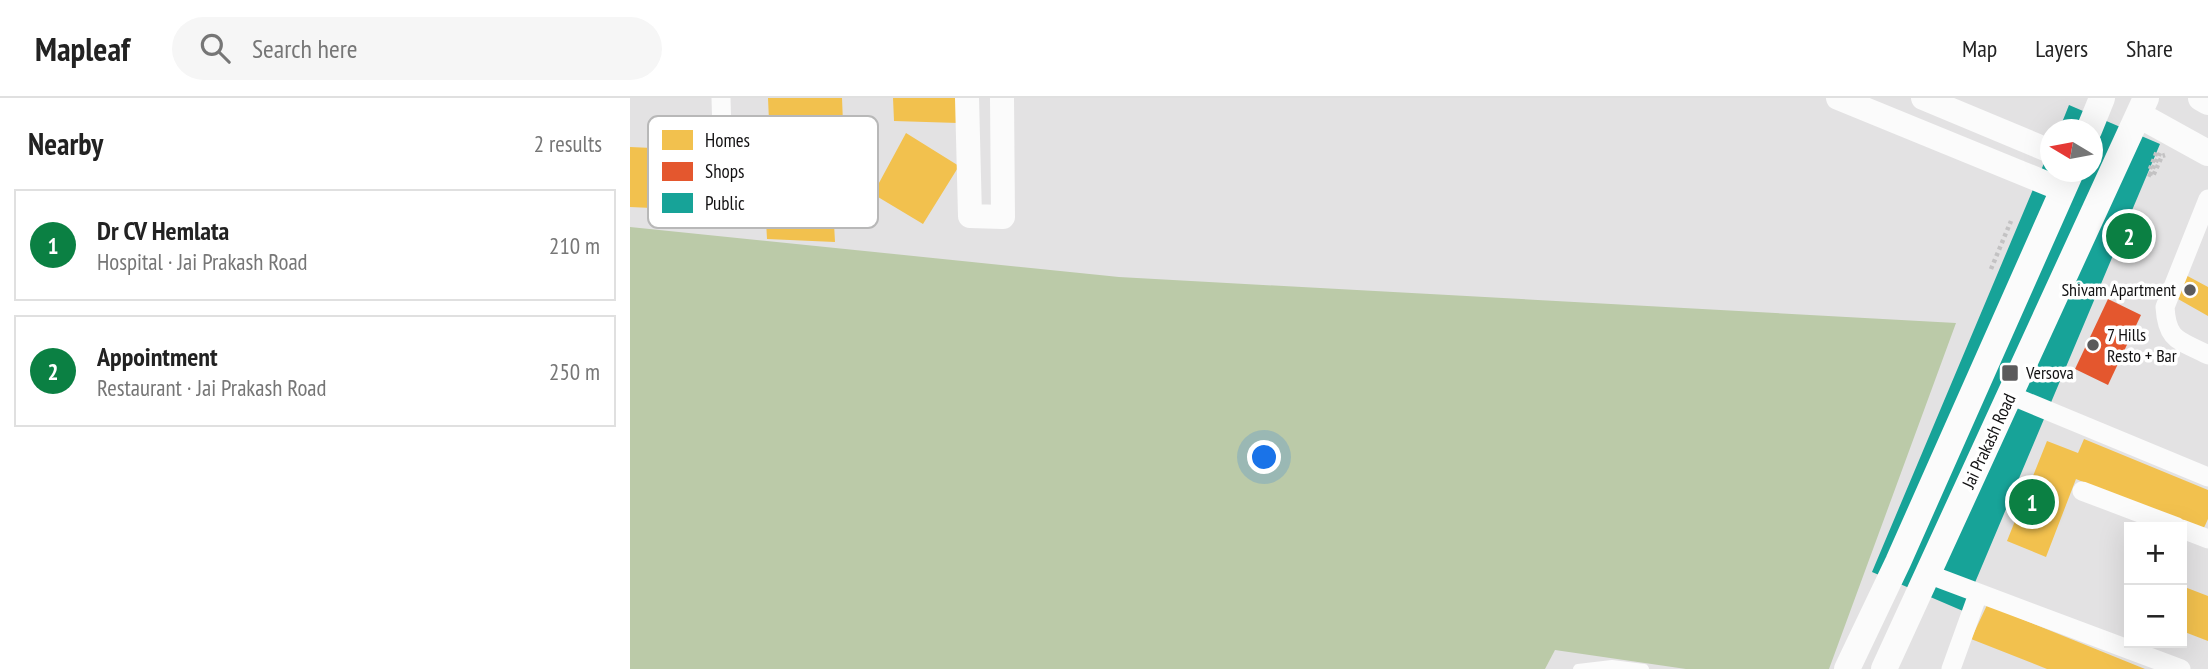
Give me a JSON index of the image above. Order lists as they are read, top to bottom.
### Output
{
  "streets": {
    "main road": ["Jai Prakash Road"]
  },
  "places": {
    "other": ["Shivam Apartment", "7 Hills Resto + Bar"],
    "transit": ["Versova"]
  },
  "legend": ["Homes", "Shops", "Public"],
  "north": "left",
  "page": {
    "header": "Mapleaf",
    "search": "Search here",
    "nav": ["Map", "Layers", "Share"],
    "heading": ["Nearby", "2 results"],
    "list": [
      {
        "mark": "1",
        "name": "Dr CV Hemlata",
        "note": "Hospital · Jai Prakash Road",
        "value": "210 m"
      },
      {
        "mark": "2",
        "name": "Appointment",
        "note": "Restaurant · Jai Prakash Road",
        "value": "250 m"
      }
    ],
    "pins": ["2", "1"],
    "map_buttons": ["+", "−"]
  }
}
